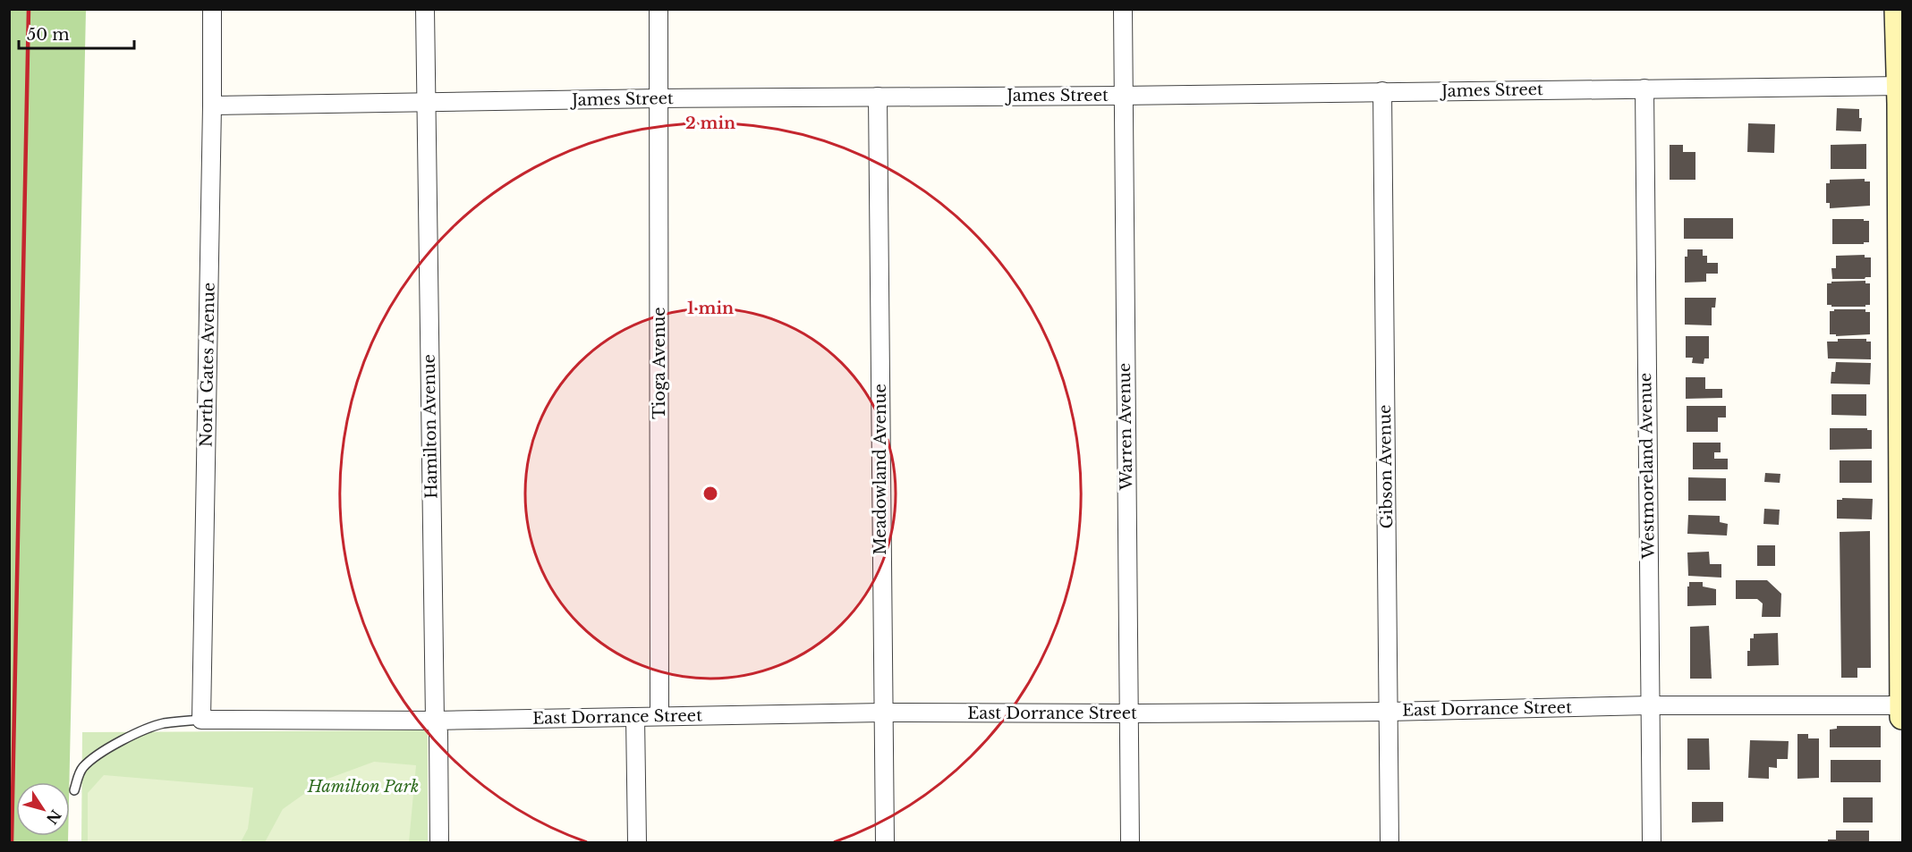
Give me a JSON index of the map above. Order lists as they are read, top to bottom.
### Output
{
  "streets": {
    "street": [
      "James Street",
      "Tioga Avenue",
      "North Gates Avenue",
      "Hamilton Avenue",
      "Warren Avenue",
      "Westmoreland Avenue",
      "Gibson Avenue",
      "Meadowland Avenue",
      "East Dorrance Street"
    ]
  },
  "crossings": [
    ["James Street", "Tioga Avenue"],
    ["James Street", "North Gates Avenue"],
    ["James Street", "Hamilton Avenue"],
    ["James Street", "Warren Avenue"],
    ["James Street", "Westmoreland Avenue"],
    ["James Street", "Gibson Avenue"],
    ["James Street", "Meadowland Avenue"],
    ["Tioga Avenue", "East Dorrance Street"],
    ["North Gates Avenue", "East Dorrance Street"],
    ["Hamilton Avenue", "East Dorrance Street"],
    ["Warren Avenue", "East Dorrance Street"],
    ["Westmoreland Avenue", "East Dorrance Street"],
    ["Gibson Avenue", "East Dorrance Street"],
    ["Meadowland Avenue", "East Dorrance Street"]
  ],
  "parks": ["Hamilton Park"],
  "scale_bar": "50 m",
  "north": "bottom right",
  "rings": ["2 min", "1 min"]
}
